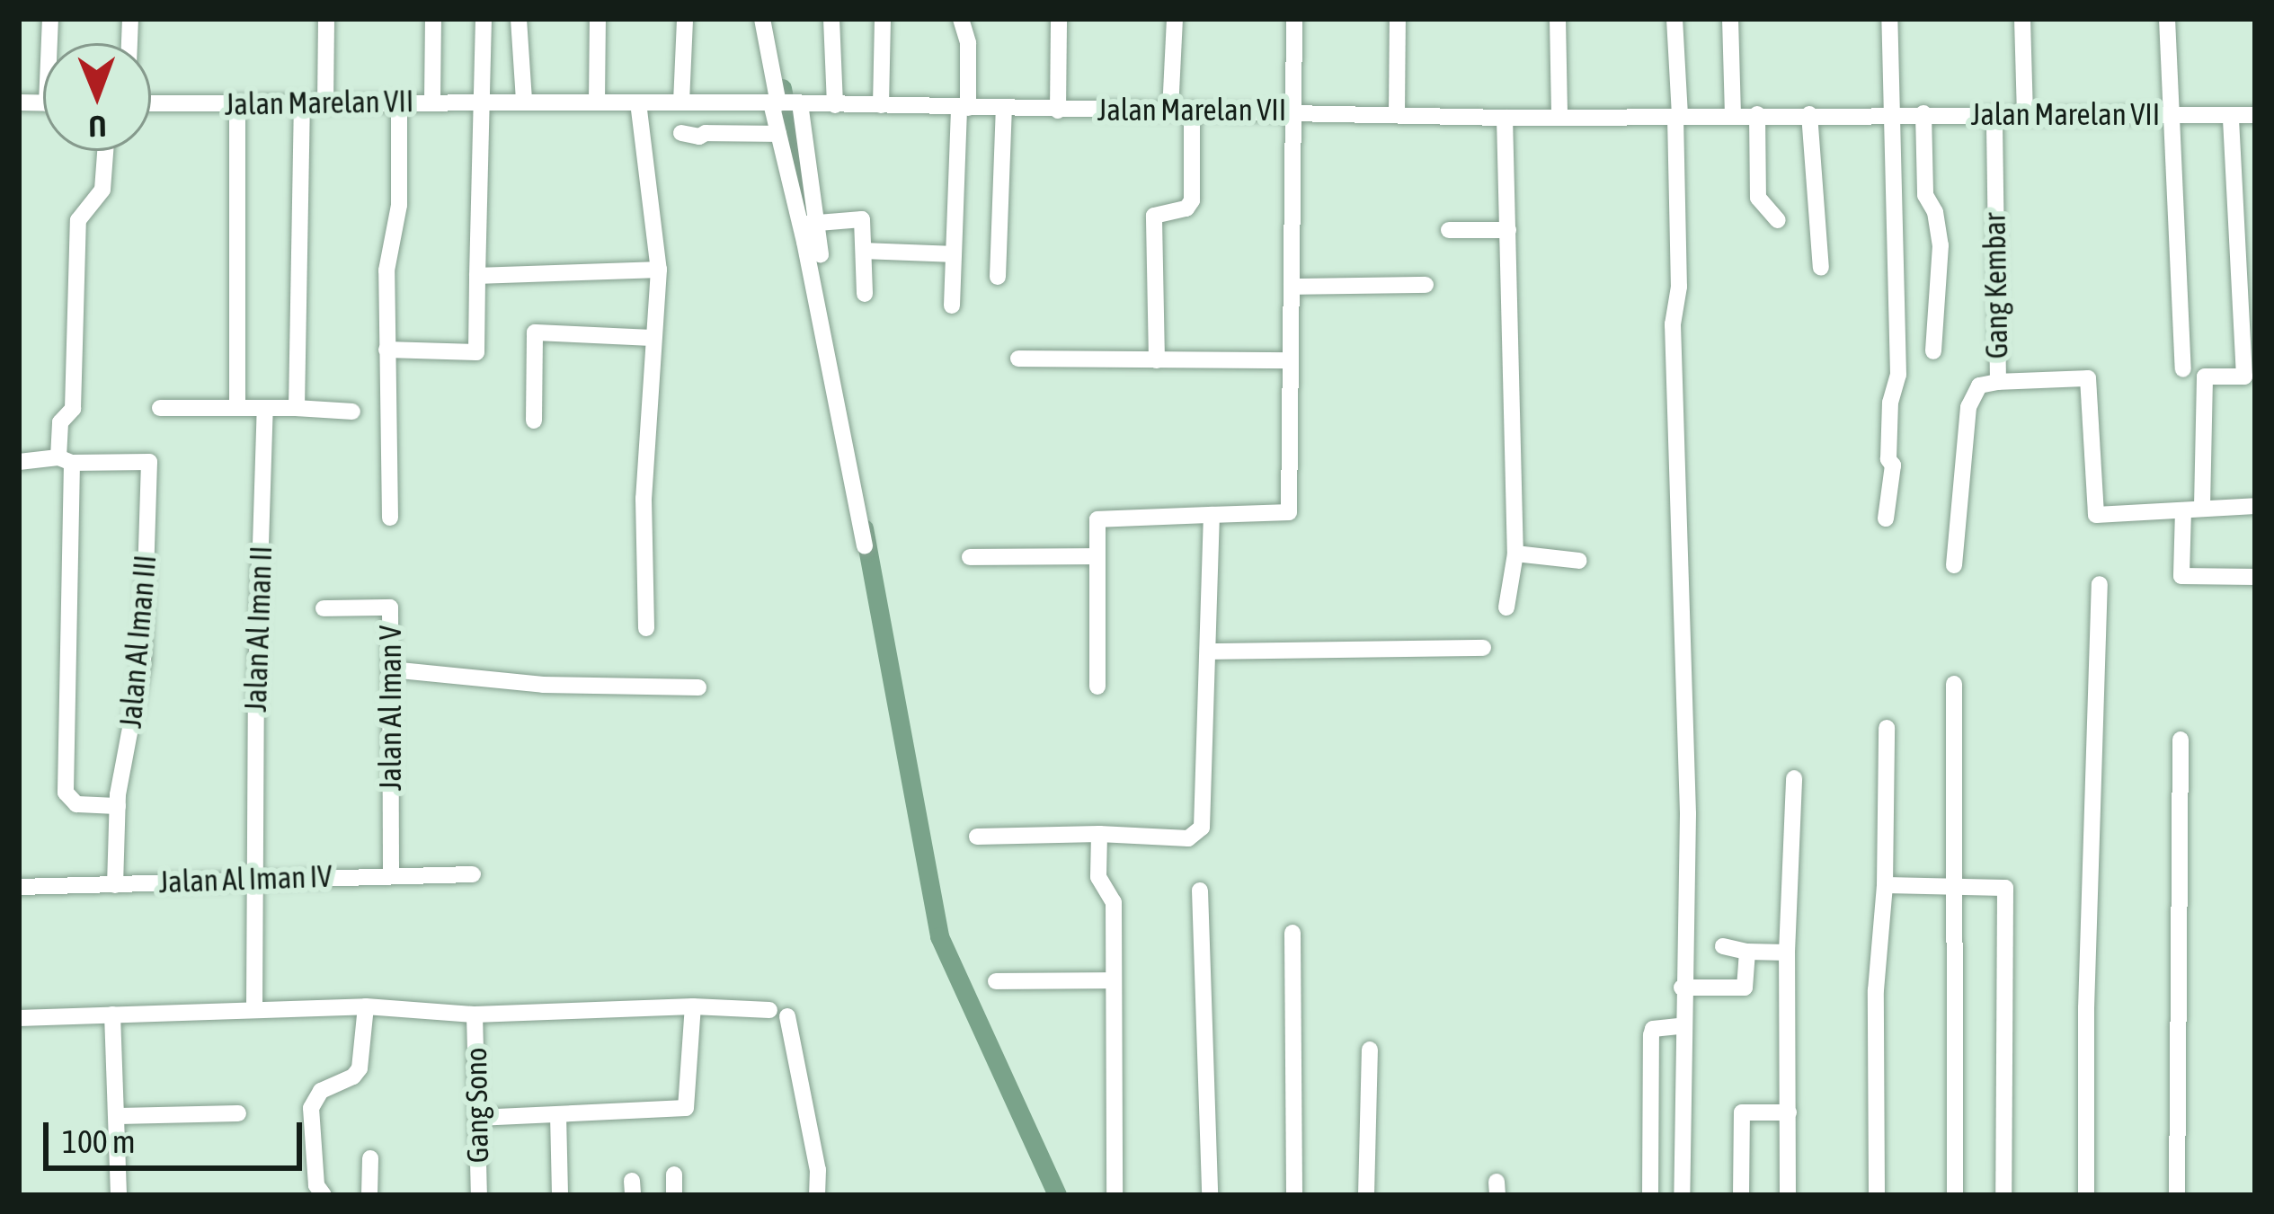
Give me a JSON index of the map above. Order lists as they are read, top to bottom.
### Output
{
  "streets": {
    "street": [
      "Jalan Marelan VII",
      "Gang Kembar",
      "Jalan Al Iman II",
      "Jalan Al Iman III",
      "Jalan Al Iman V",
      "Jalan Al Iman IV",
      "Gang Sono"
    ]
  },
  "crossings": [
    ["Jalan Marelan VII", "Gang Kembar"],
    ["Jalan Al Iman II", "Jalan Al Iman IV"],
    ["Jalan Al Iman III", "Jalan Al Iman IV"],
    ["Jalan Al Iman V", "Jalan Al Iman IV"]
  ],
  "scale_bar": "100 m",
  "north": "bottom"
}
